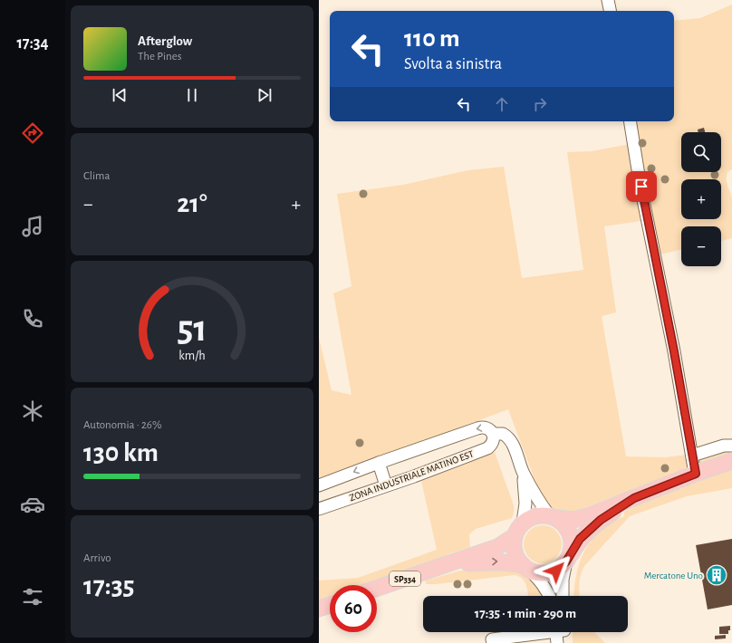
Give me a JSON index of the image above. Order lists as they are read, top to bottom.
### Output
{
  "streets": {
    "main road": ["SP334"],
    "street": ["ZONA INDUSTRIALE MATINO EST"]
  },
  "places": {
    "building": ["Mercatone Uno"]
  },
  "page": {
    "tabs": "17:34",
    "turn": ["110 m", "Svolta a sinistra"],
    "song": ["Afterglow", "The Pines"],
    "map_buttons": ["+", "−"],
    "tile": [
      "Clima",
      ["Autonomia · 26%", "130 km"],
      ["Arrivo", "17:35"]
    ],
    "heat": ["−", "21°", "+"],
    "limit": "60",
    "trip": "17:35 · 1 min · 290 m",
    "gauge": ["51", "km/h"]
  }
}
